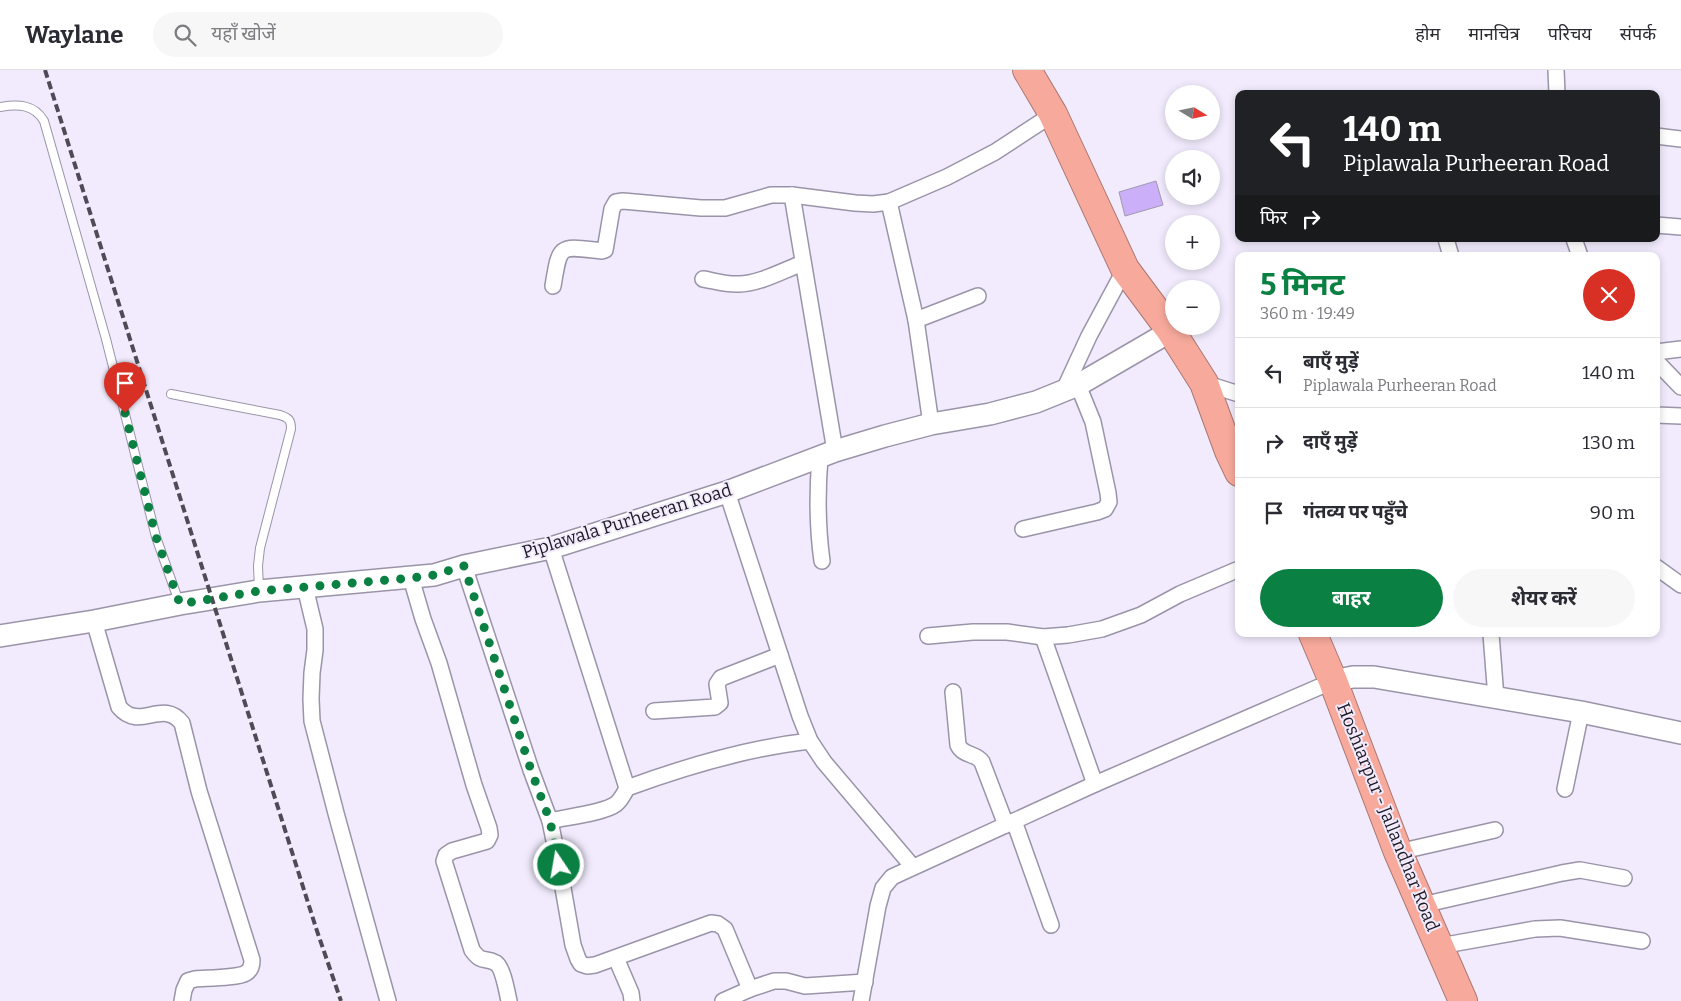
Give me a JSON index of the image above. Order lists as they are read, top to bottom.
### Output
{
  "streets": {
    "highway": ["Hoshiarpur - Jallandhar Road"],
    "street": ["Piplawala Purheeran Road"]
  },
  "north": "right",
  "page": {
    "header": "Waylane",
    "search": "यहाँ खोजें",
    "nav": [
      "होम",
      "मानचित्र",
      "परिचय",
      "संपर्क"
    ],
    "map_buttons": ["+", "−"],
    "turn": ["140 m", "Piplawala Purheeran Road"],
    "then": "फिर",
    "heading": ["5 मिनट", "360 m · 19:49"],
    "list": [
      {
        "name": "बाएँ मुड़ें",
        "note": "Piplawala Purheeran Road",
        "value": "140 m"
      },
      {
        "name": "दाएँ मुड़ें",
        "value": "130 m"
      },
      {
        "name": "गंतव्य पर पहुँचे",
        "value": "90 m"
      }
    ],
    "buttons": ["बाहर", "शेयर करें"]
  }
}
